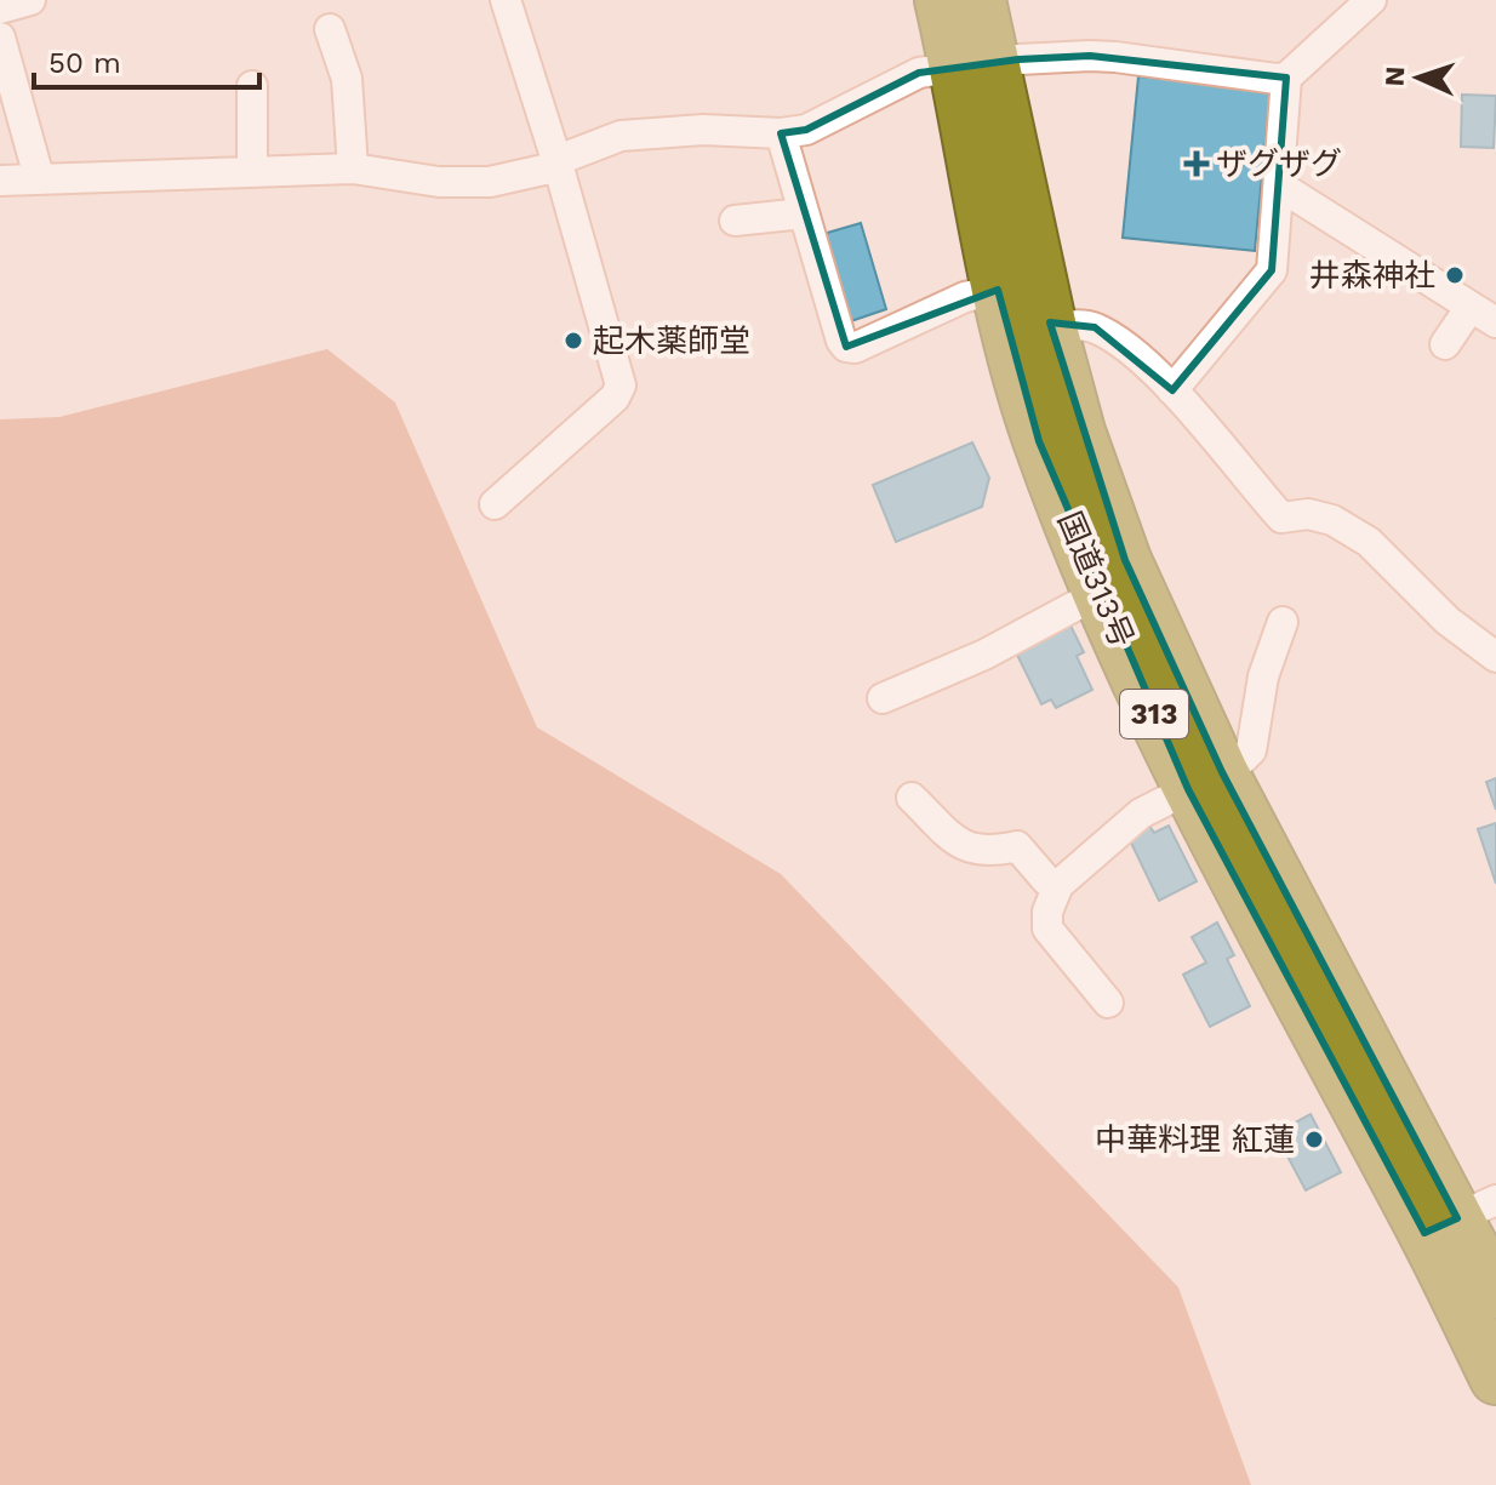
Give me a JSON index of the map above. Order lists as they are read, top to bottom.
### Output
{
  "streets": {
    "highway": ["国道313号", "313"]
  },
  "places": {
    "health": ["ザグザグ"],
    "other": ["井森神社", "起木薬師堂", "中華料理 紅蓮"]
  },
  "scale_bar": "50 m",
  "north": "left"
}
